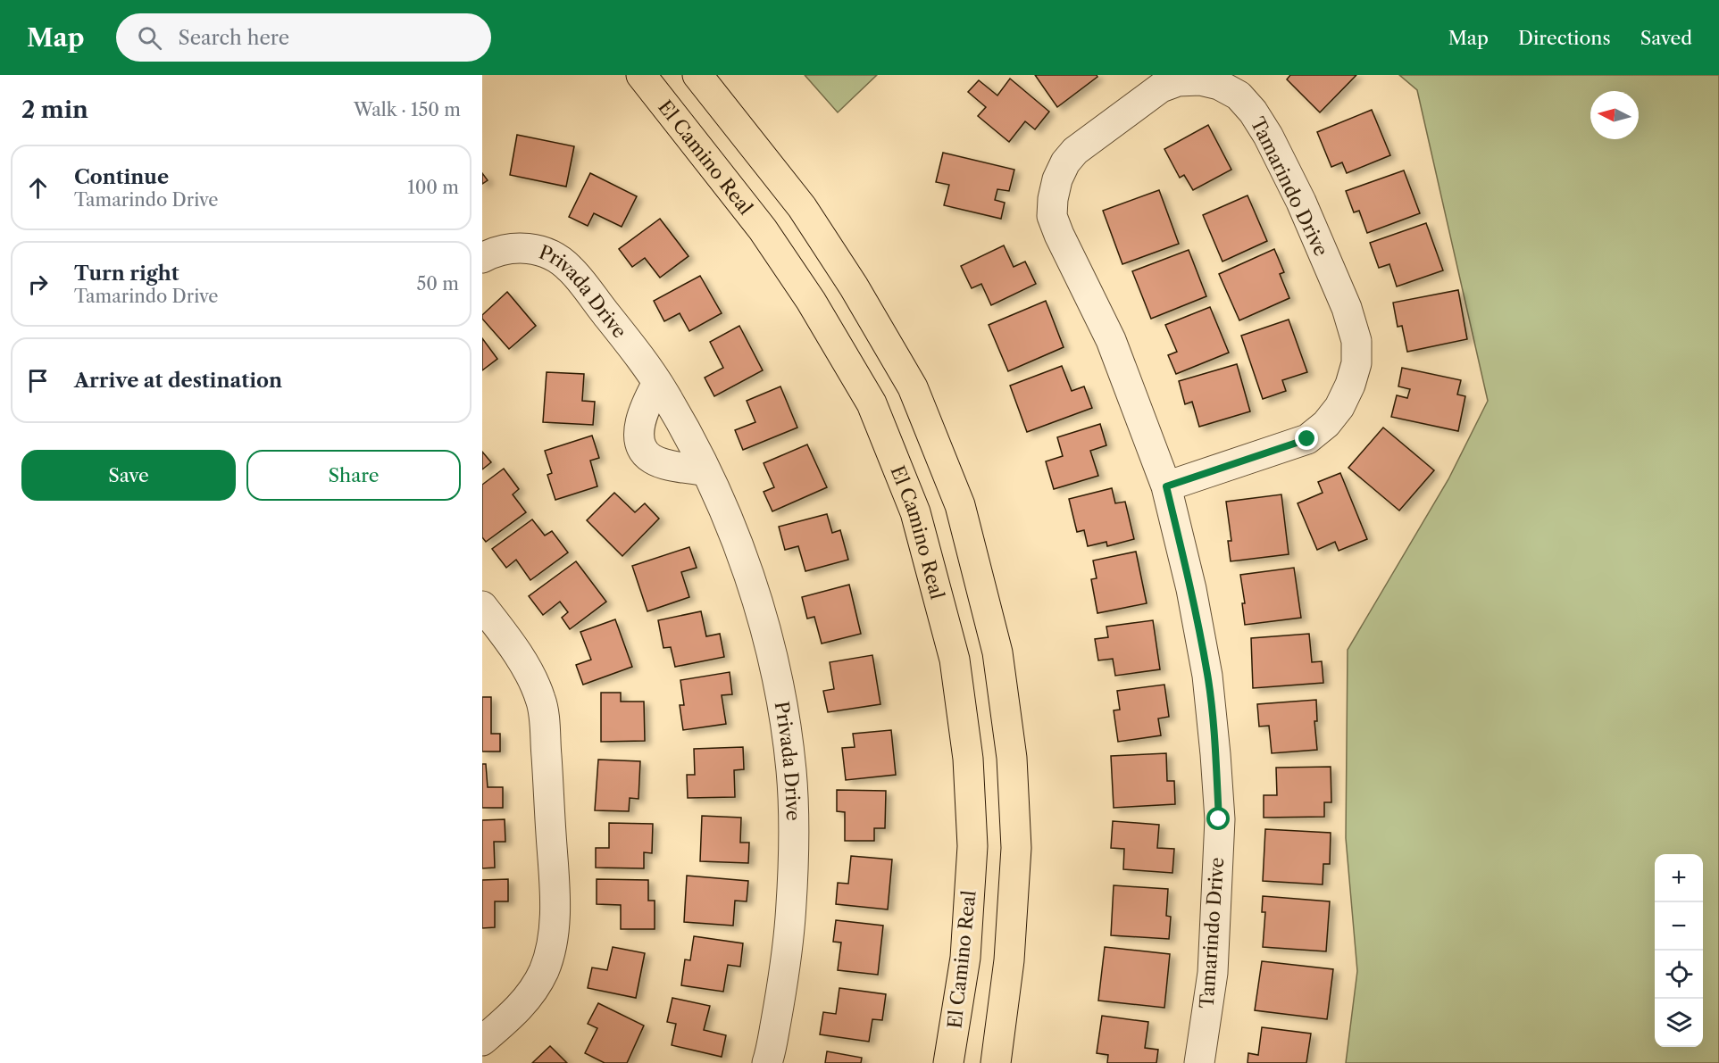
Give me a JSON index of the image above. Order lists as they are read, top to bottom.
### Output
{
  "streets": {
    "main road": ["El Camino Real"],
    "street": ["Tamarindo Drive", "Privada Drive"]
  },
  "north": "left",
  "page": {
    "header": "Map",
    "search": "Search here",
    "nav": ["Map", "Directions", "Saved"],
    "heading": ["2 min", "Walk · 150 m"],
    "list": [
      ["Continue", "Tamarindo Drive", "100 m"],
      ["Turn right", "Tamarindo Drive", "50 m"],
      "Arrive at destination"
    ],
    "buttons": ["Save", "Share"],
    "map_buttons": ["+", "−"]
  }
}
